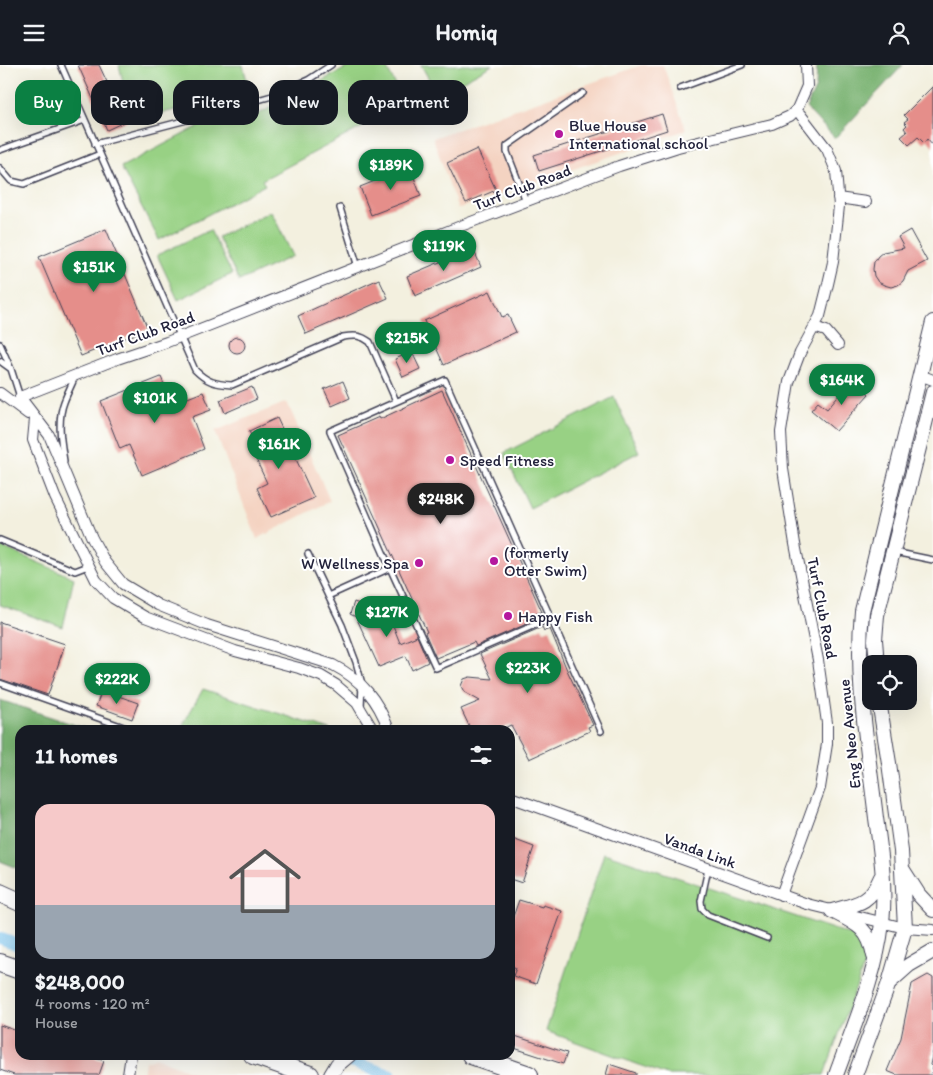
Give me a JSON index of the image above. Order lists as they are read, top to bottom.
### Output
{
  "streets": {
    "main road": ["Eng Neo Avenue"],
    "street": ["Turf Club Road", "Vanda Link"]
  },
  "crossings": [
    ["Turf Club Road", "Vanda Link"],
    ["Eng Neo Avenue", "Vanda Link"]
  ],
  "places": [
    "Blue House International school",
    "Speed Fitness",
    "(formerly Otter Swim)",
    "W Wellness Spa",
    "Happy Fish"
  ],
  "page": {
    "header": "Homiq",
    "chip": [
      "Buy",
      "Rent",
      "Filters",
      "New",
      "Apartment"
    ],
    "price": [
      "$189K",
      "$119K",
      "$151K",
      "$215K",
      "$164K",
      "$101K",
      "$161K",
      "$248K",
      "$127K",
      "$223K",
      "$222K"
    ],
    "heading": "11 homes",
    "list": [
      {
        "name": "$248,000",
        "note": "4 rooms · 120 m² · House"
      }
    ]
  }
}
